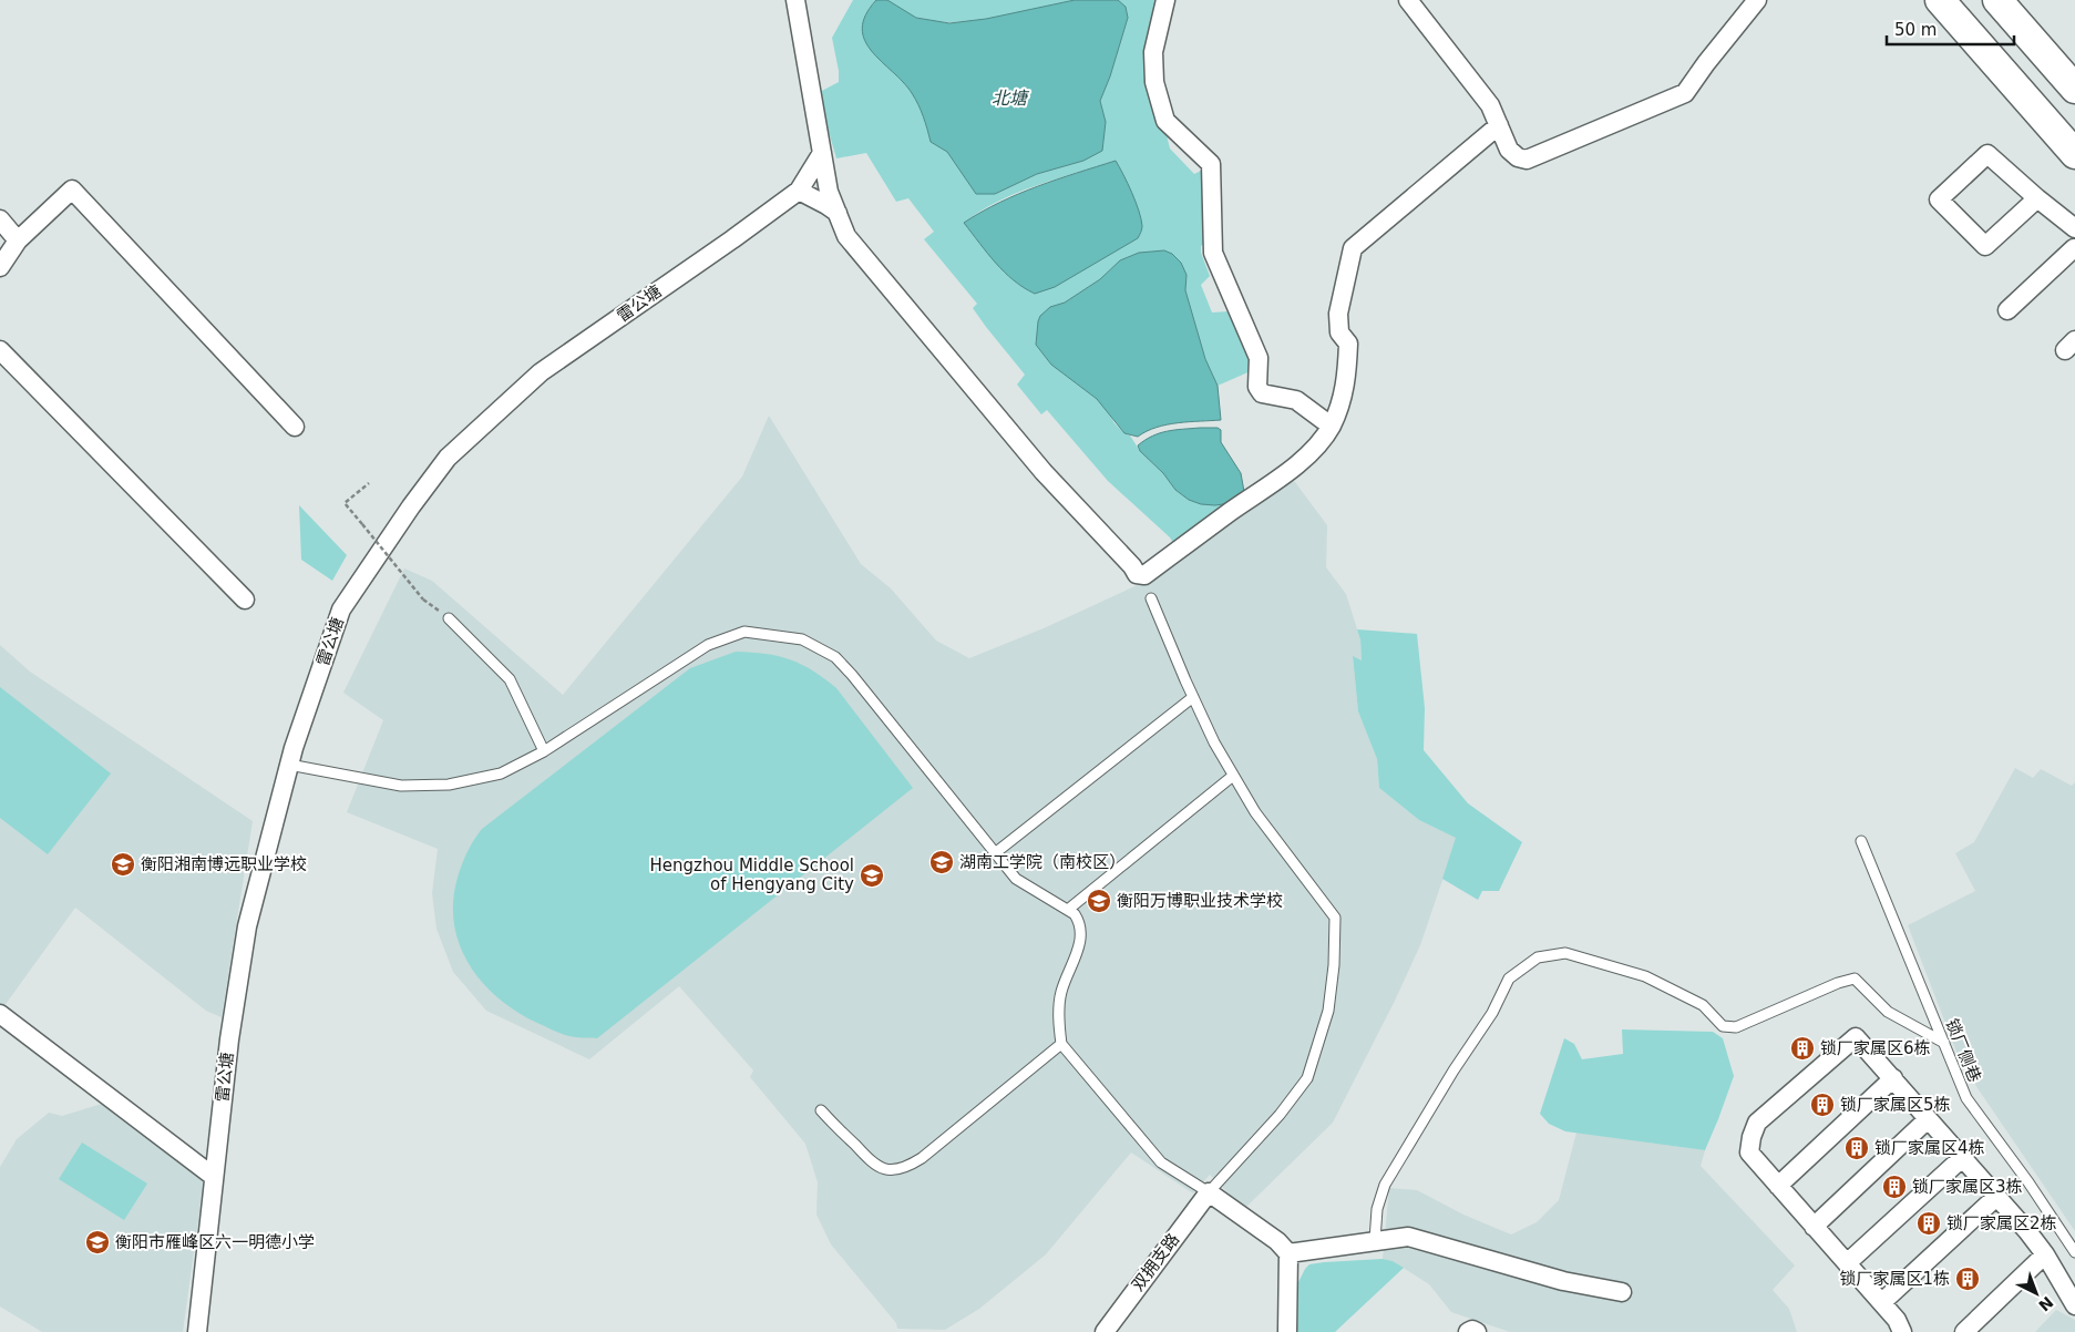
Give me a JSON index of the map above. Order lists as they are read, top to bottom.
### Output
{
  "streets": {
    "street": ["雷公塘", "双拥支路"],
    "lane": ["锁厂侧巷"]
  },
  "water": ["北塘"],
  "places": {
    "school or university": [
      "湖南工学院（南校区）",
      "衡阳湘南博远职业学校",
      "Hengzhou Middle School of Hengyang City",
      "衡阳万博职业技术学校",
      "衡阳市雁峰区六一明德小学"
    ],
    "building": [
      "锁厂家属区6栋",
      "锁厂家属区5栋",
      "锁厂家属区4栋",
      "锁厂家属区3栋",
      "锁厂家属区2栋",
      "锁厂家属区1栋"
    ]
  },
  "scale_bar": "50 m",
  "north": "bottom right"
}
